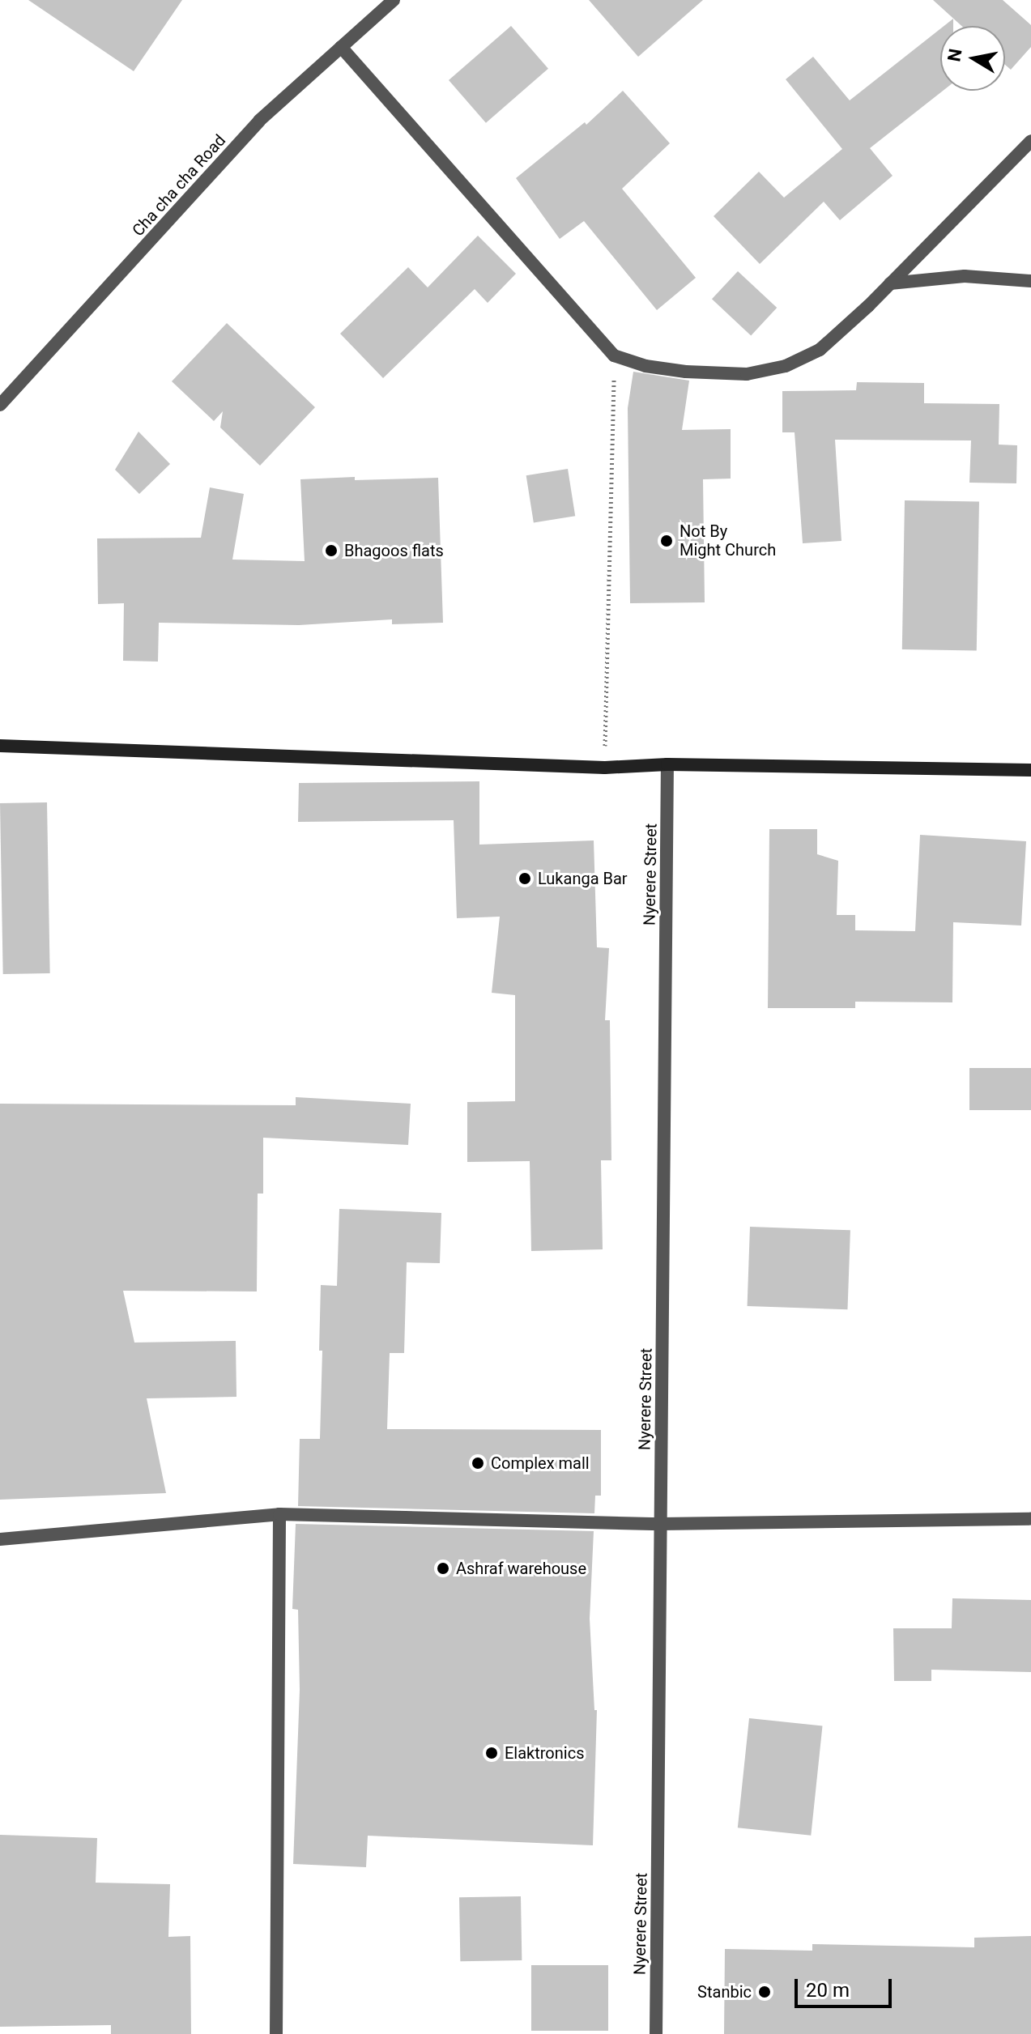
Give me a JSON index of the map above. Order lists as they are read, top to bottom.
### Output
{
  "streets": {
    "street": ["Cha cha cha Road", "Nyerere Street"]
  },
  "places": [
    "Not By Might Church",
    "Bhagoos flats",
    "Lukanga Bar",
    "Complex mall",
    "Ashraf warehouse",
    "Elaktronics",
    "Stanbic"
  ],
  "scale_bar": "20 m",
  "north": "left"
}
